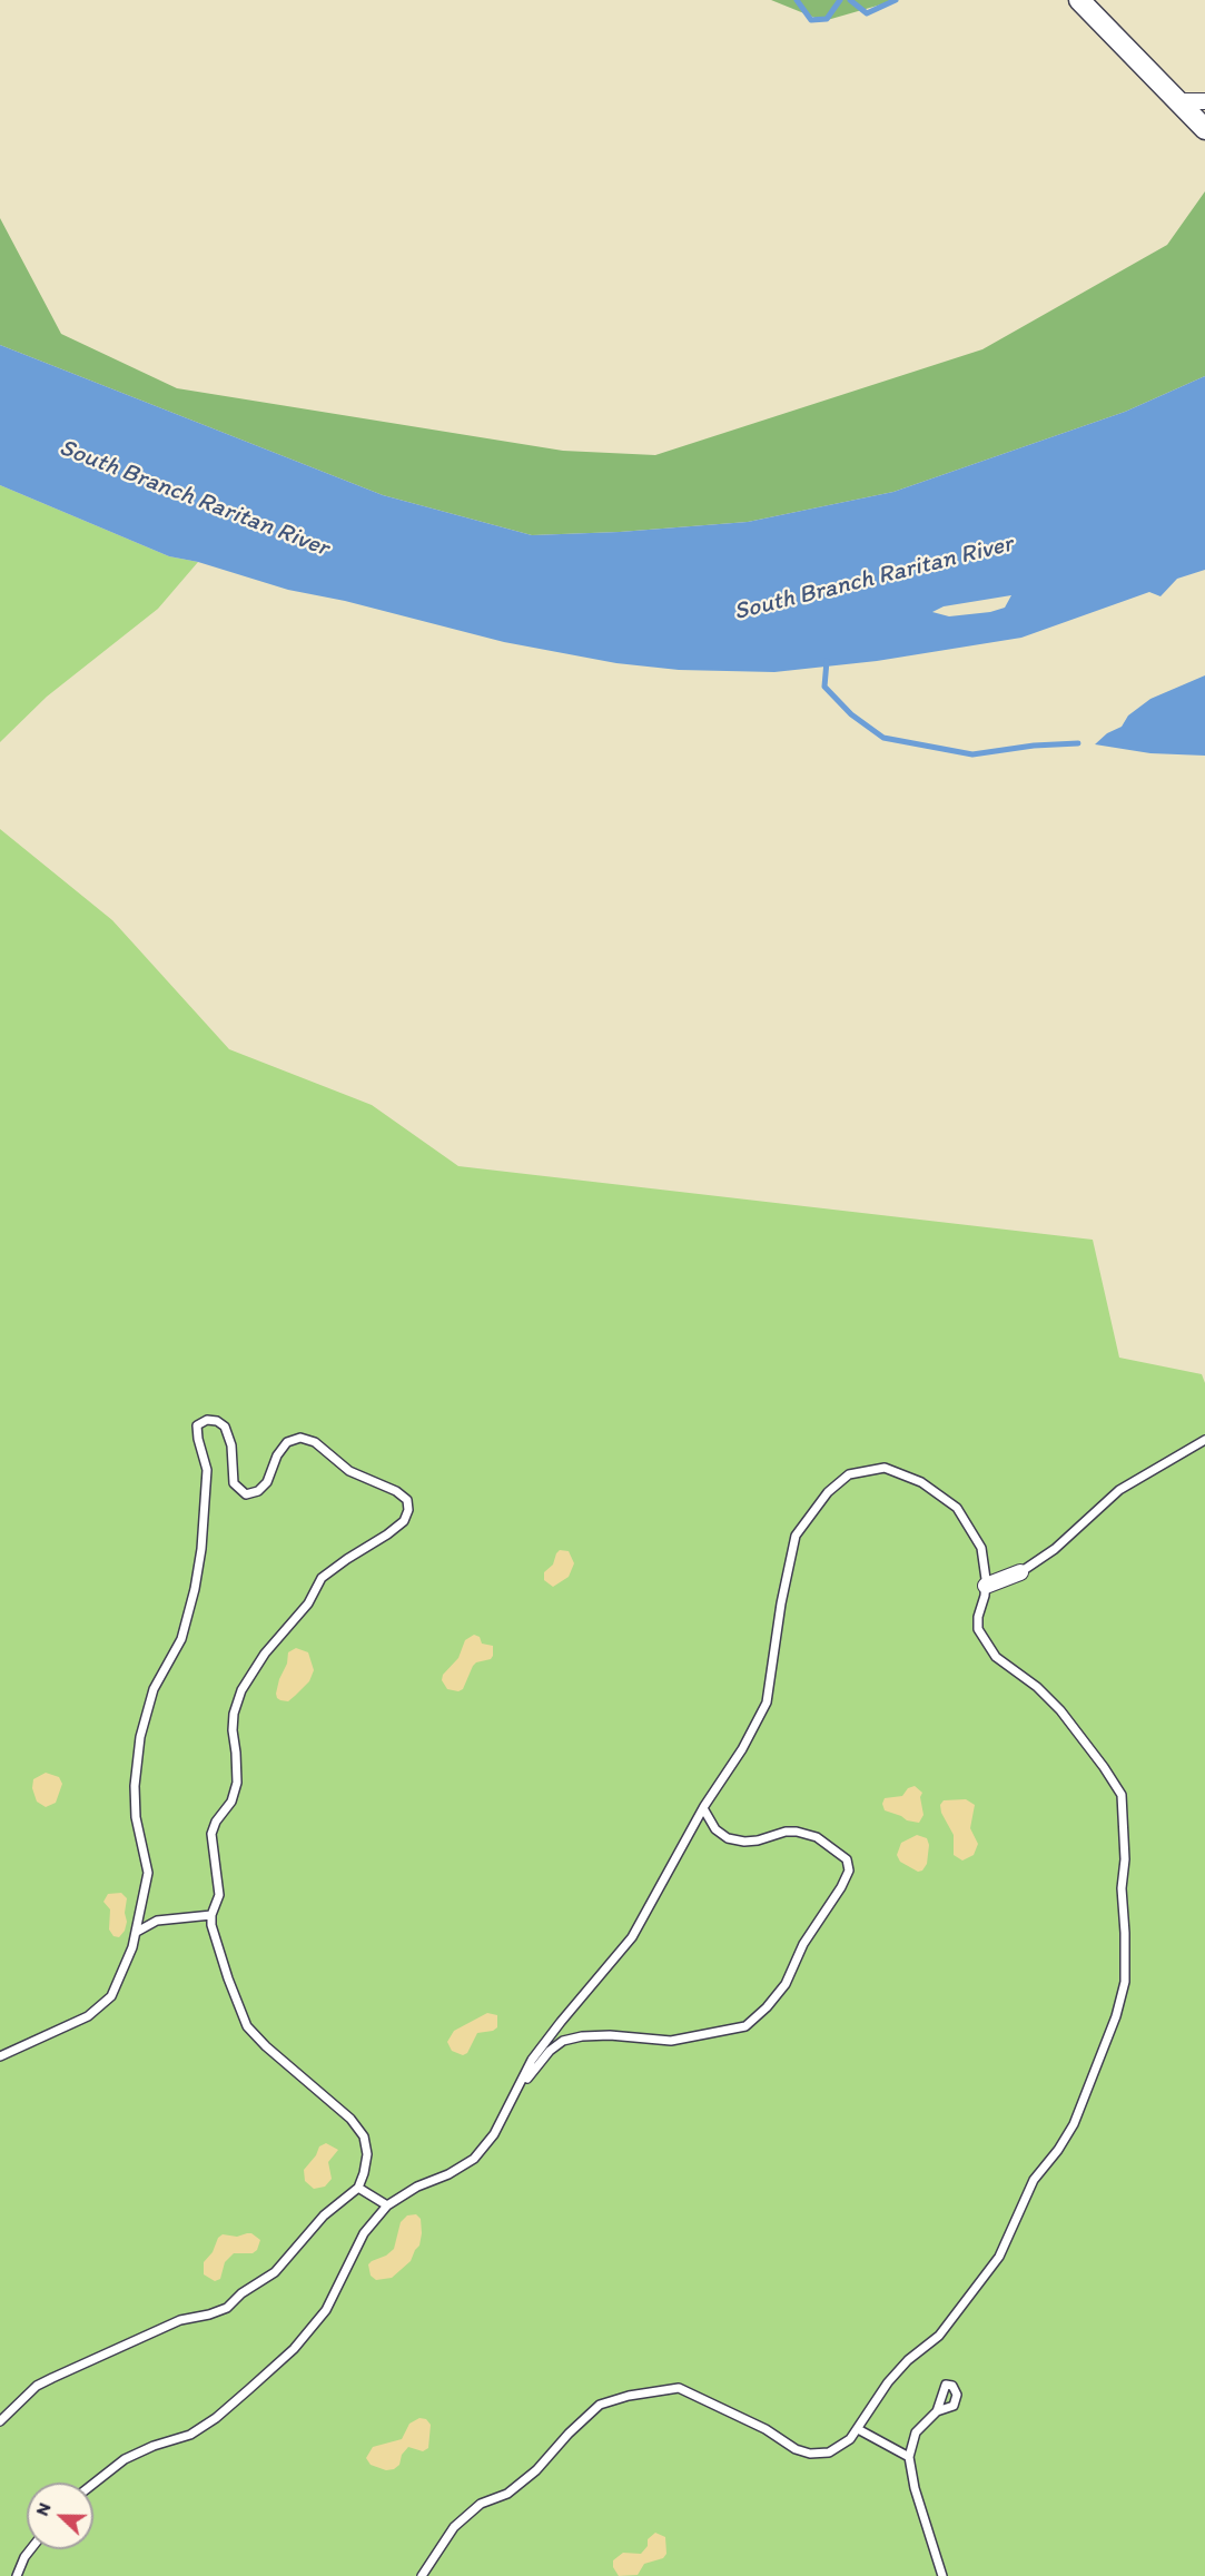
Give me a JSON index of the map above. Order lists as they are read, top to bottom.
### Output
{
  "water": ["South Branch Raritan River"],
  "north": "left"
}
